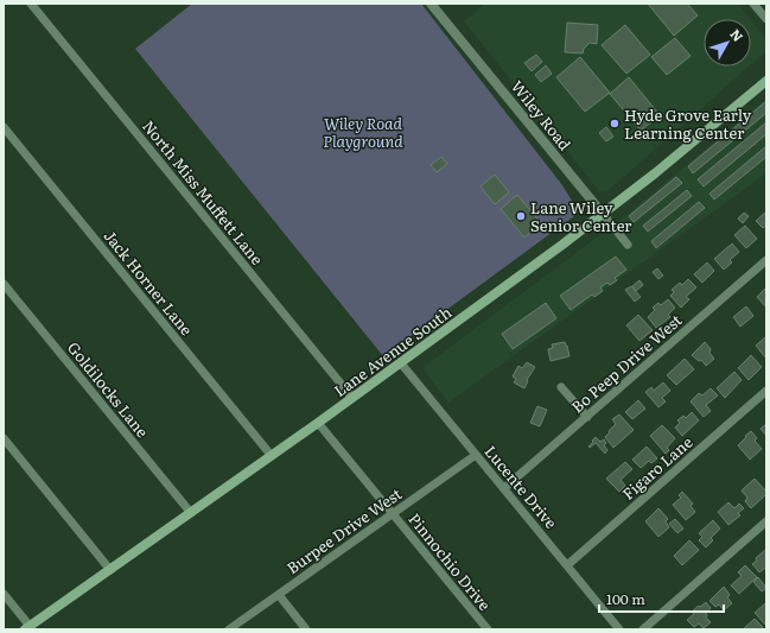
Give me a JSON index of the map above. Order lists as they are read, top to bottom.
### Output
{
  "streets": {
    "main road": ["Lane Avenue South"],
    "street": [
      "Wiley Road",
      "North Miss Muffett Lane",
      "Jack Horner Lane",
      "Bo Peep Drive West",
      "Goldilocks Lane",
      "Figaro Lane",
      "Lucente Drive",
      "Burpee Drive West",
      "Pinnochio Drive"
    ]
  },
  "crossings": [
    ["Wiley Road", "Lane Avenue South"],
    ["North Miss Muffett Lane", "Lane Avenue South"],
    ["Jack Horner Lane", "Lane Avenue South"],
    ["Lane Avenue South", "Goldilocks Lane"],
    ["Lane Avenue South", "Lucente Drive"],
    ["Lane Avenue South", "Pinnochio Drive"],
    ["Bo Peep Drive West", "Lucente Drive"],
    ["Figaro Lane", "Lucente Drive"],
    ["Lucente Drive", "Burpee Drive West"],
    ["Burpee Drive West", "Pinnochio Drive"]
  ],
  "parks": ["Wiley Road Playground"],
  "places": ["Hyde Grove Early Learning Center", "Lane Wiley Senior Center"],
  "scale_bar": "100 m",
  "north": "top right"
}
